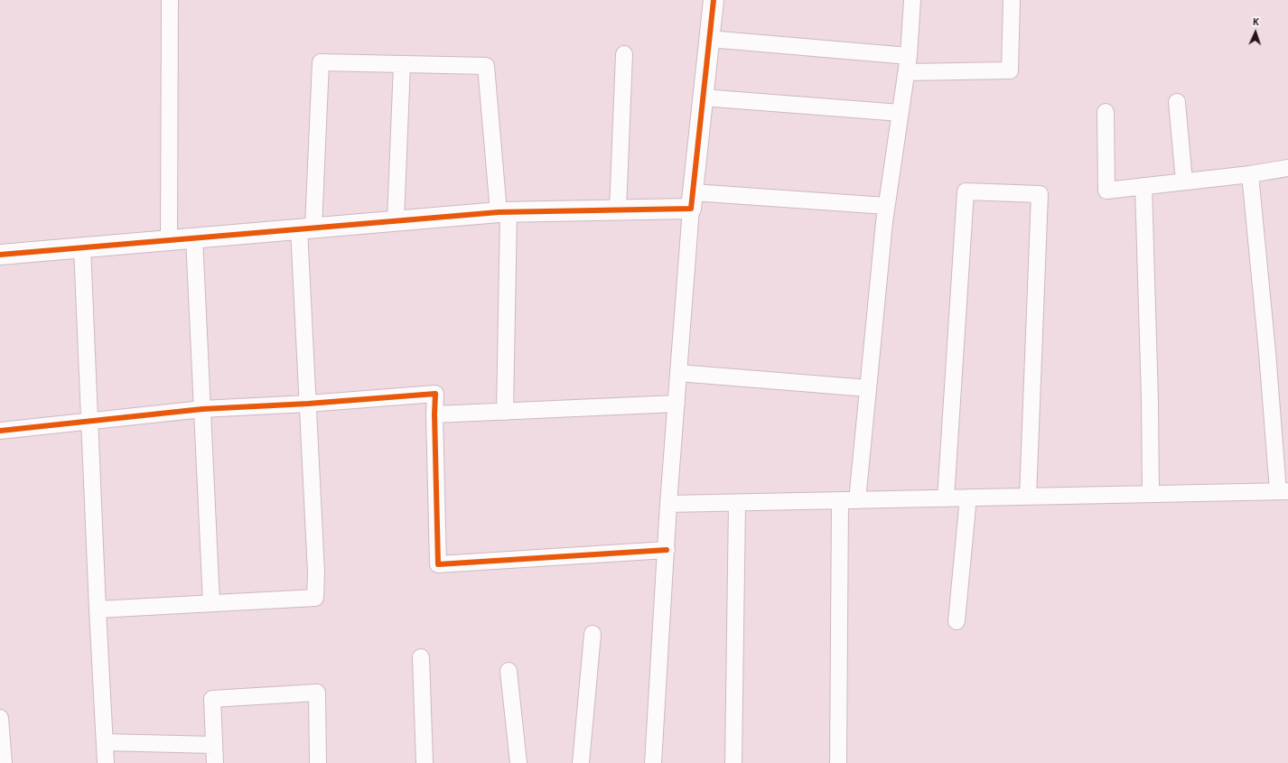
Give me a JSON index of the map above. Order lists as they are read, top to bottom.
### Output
{
  "north": "top"
}
